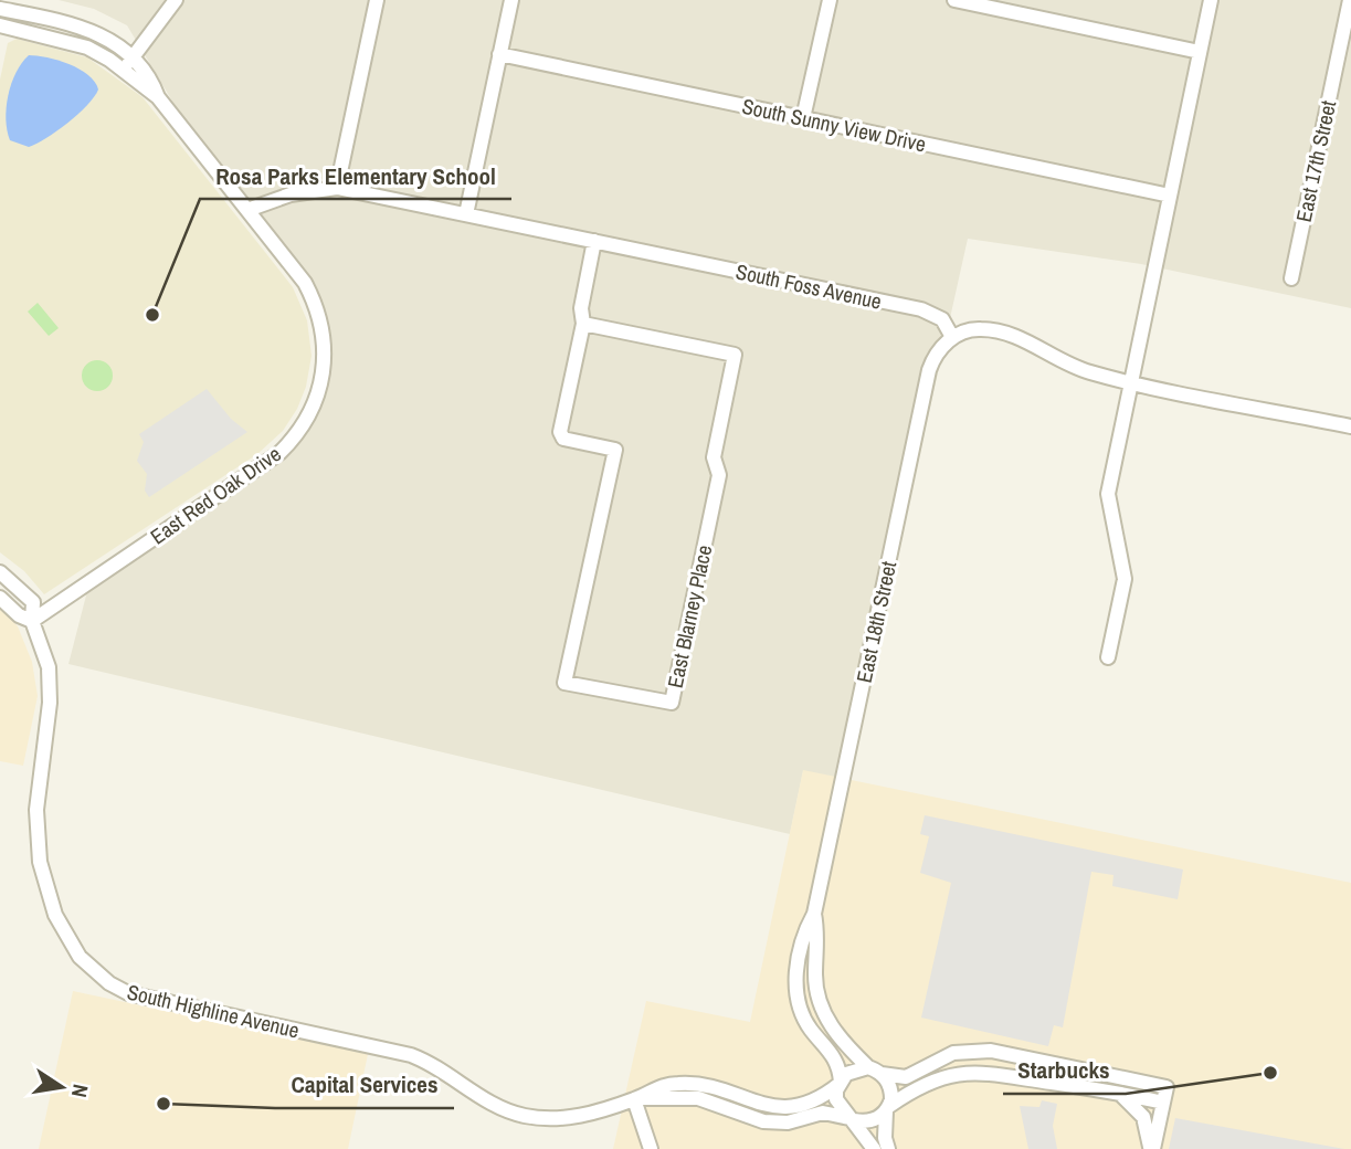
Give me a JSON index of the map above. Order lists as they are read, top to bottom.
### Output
{
  "streets": {
    "street": [
      "South Sunny View Drive",
      "East 17th Street",
      "South Foss Avenue",
      "East Red Oak Drive",
      "East Blarney Place",
      "East 18th Street",
      "South Highline Avenue"
    ]
  },
  "crossings": [
    ["South Foss Avenue", "East Red Oak Drive"],
    ["South Foss Avenue", "East Blarney Place"],
    ["South Foss Avenue", "East 18th Street"],
    ["East Red Oak Drive", "South Highline Avenue"],
    ["East 18th Street", "South Highline Avenue"]
  ],
  "places": ["Rosa Parks Elementary School", "Starbucks", "Capital Services"],
  "north": "right"
}
